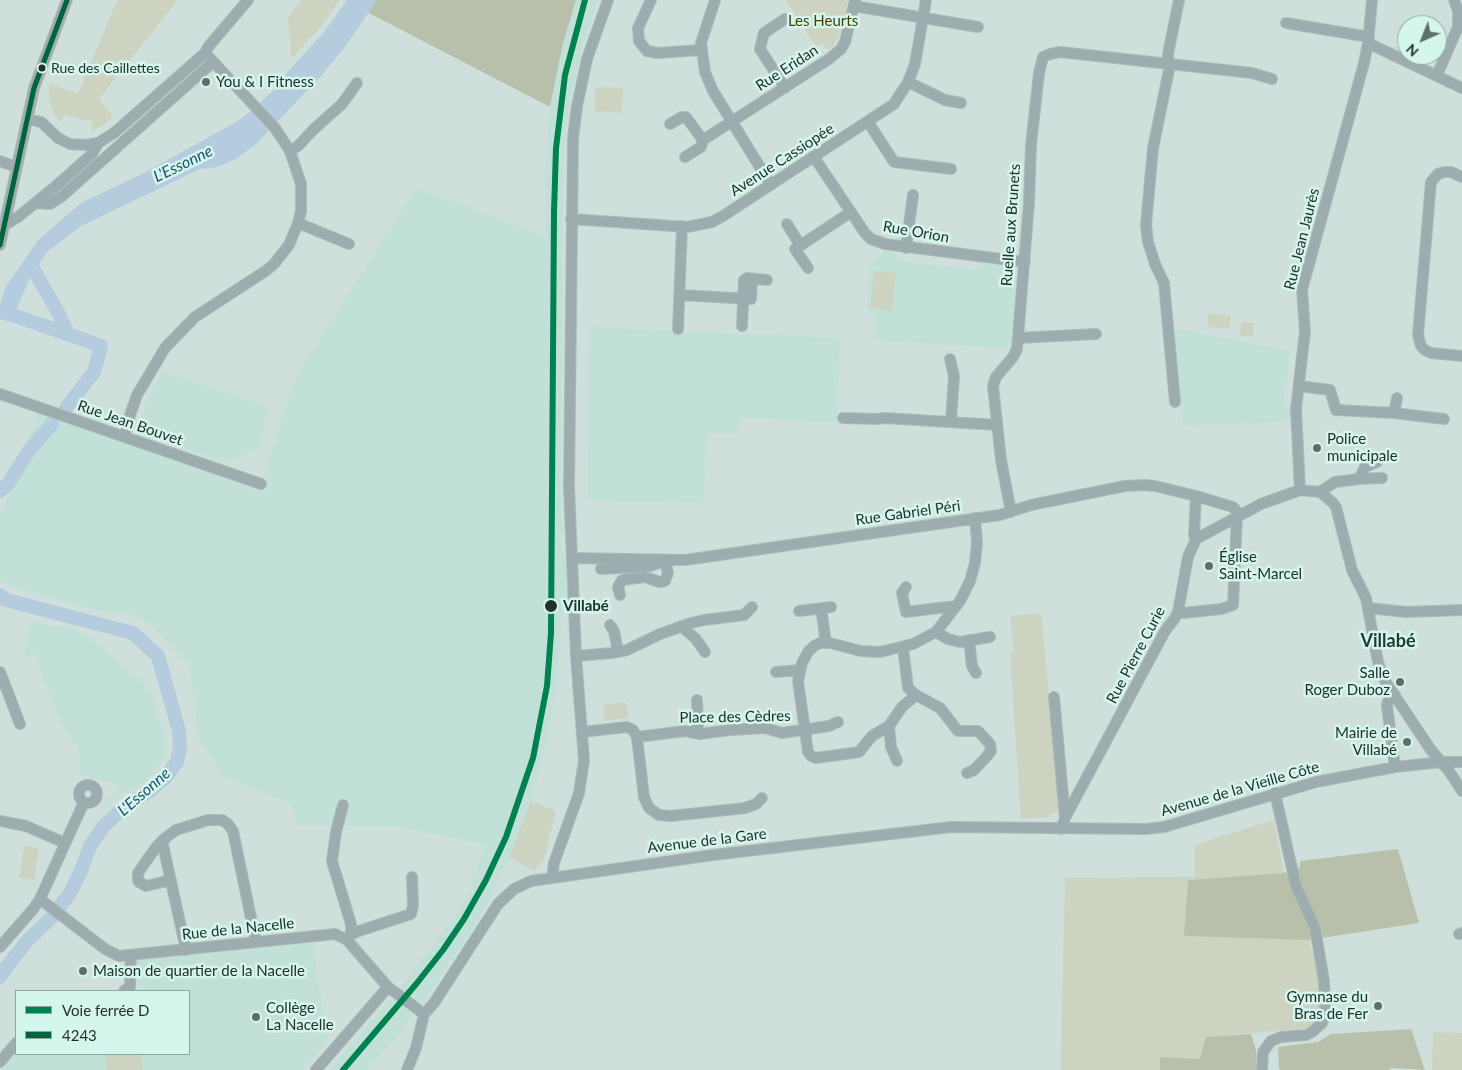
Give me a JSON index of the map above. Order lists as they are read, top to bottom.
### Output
{
  "streets": {
    "street": [
      "Rue Eridan",
      "Avenue Cassiopée",
      "Ruelle aux Brunets",
      "Rue Orion",
      "Rue Jean Jaurès",
      "Rue Jean Bouvet",
      "Rue Gabriel Péri",
      "Rue Pierre Curie",
      "Place des Cèdres",
      "Avenue de la Vieille Côte",
      "Avenue de la Gare",
      "Rue de la Nacelle"
    ]
  },
  "crossings": [
    ["Avenue Cassiopée", "Rue Orion"],
    ["Ruelle aux Brunets", "Rue Orion"],
    ["Ruelle aux Brunets", "Rue Gabriel Péri"],
    ["Rue Pierre Curie", "Avenue de la Vieille Côte"],
    ["Rue Pierre Curie", "Avenue de la Gare"],
    ["Avenue de la Vieille Côte", "Avenue de la Gare"]
  ],
  "districts": ["Villabé"],
  "water": ["L'Essonne"],
  "parks": ["Les Heurts"],
  "places": [
    "Rue des Caillettes",
    "You & I Fitness",
    "Police municipale",
    "Église Saint-Marcel",
    "Villabé",
    "Salle Roger Duboz",
    "Mairie de Villabé",
    "Maison de quartier de la Nacelle",
    "Gymnase du Bras de Fer",
    "Collège La Nacelle"
  ],
  "lines": ["rail line D", "transit line 4243"],
  "legend": ["Voie ferrée D", "4243"],
  "north": "bottom left"
}
